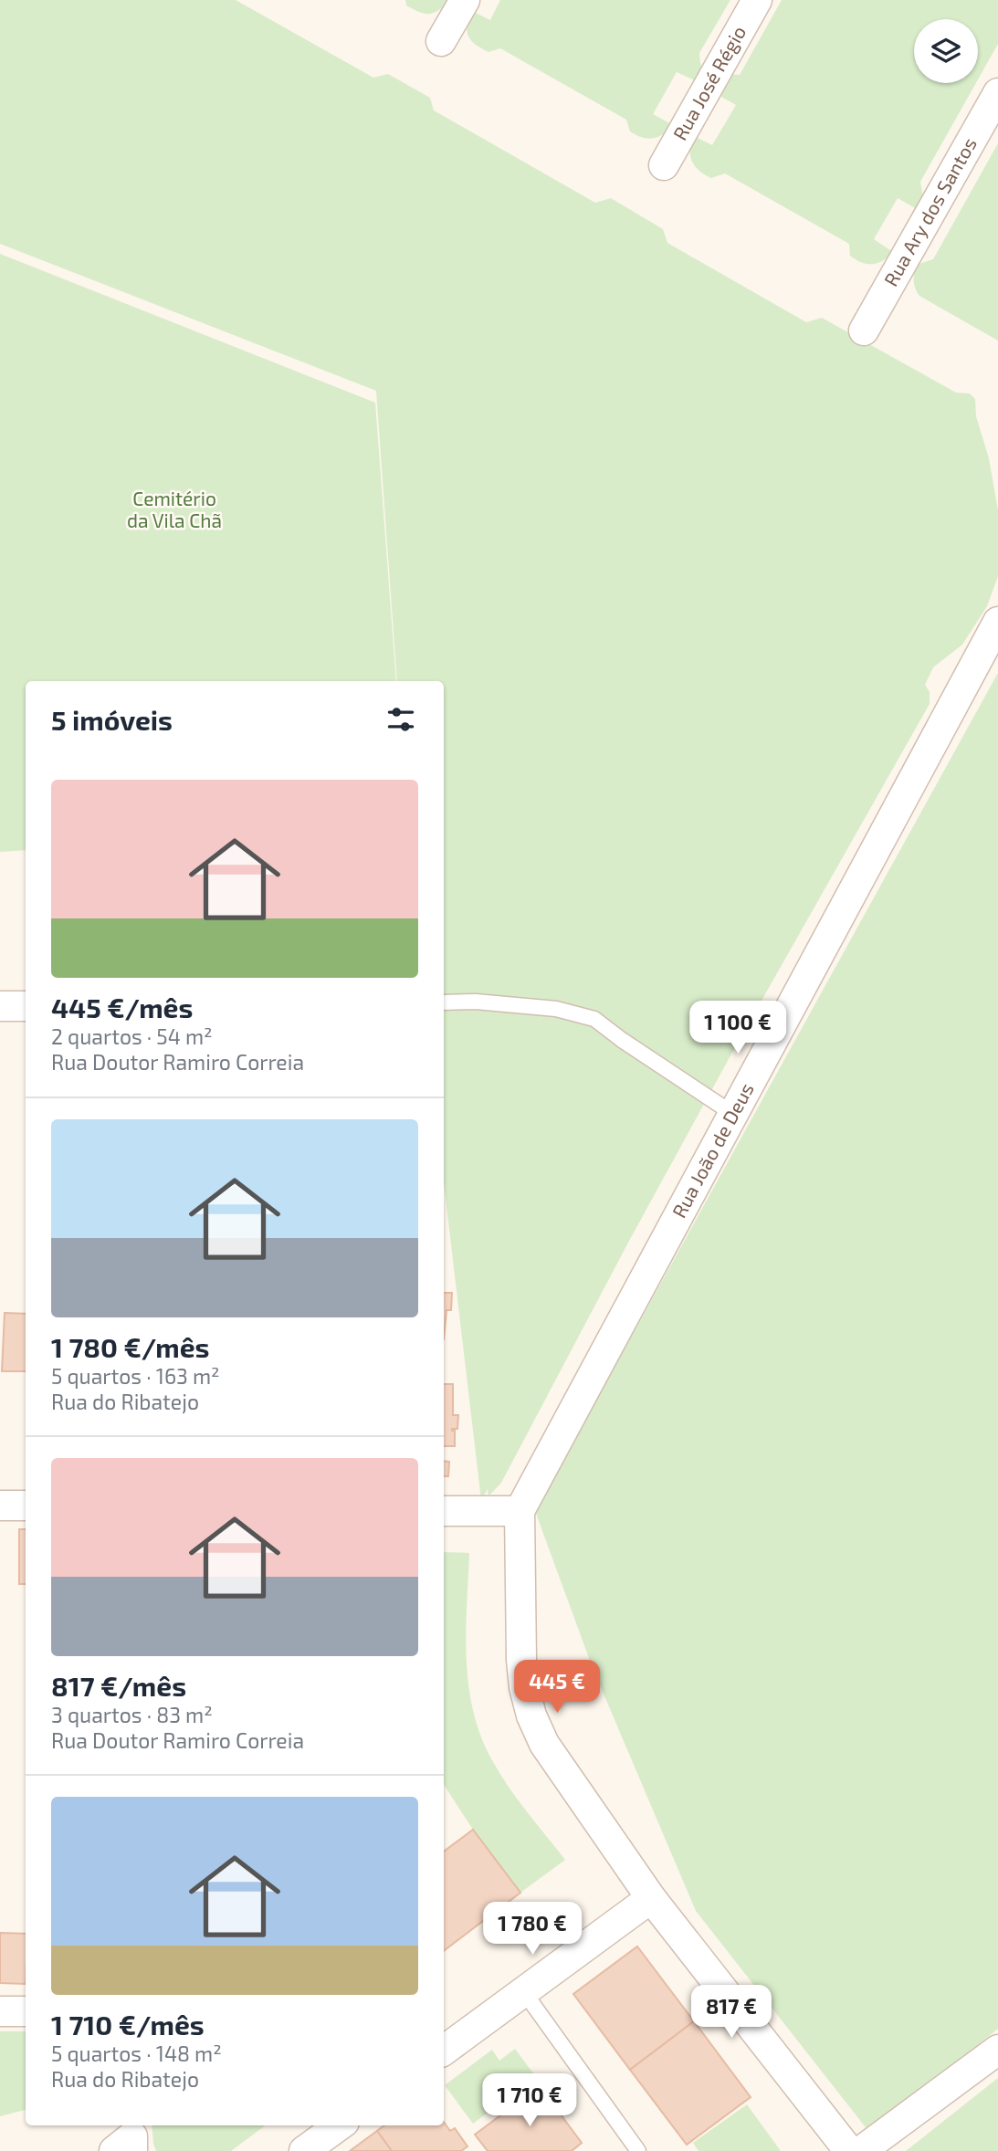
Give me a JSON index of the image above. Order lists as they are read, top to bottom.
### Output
{
  "streets": {
    "street": ["Rua José Régio", "Rua Ary dos Santos", "Rua João de Deus"]
  },
  "parks": ["Cemitério da Vila Chã"],
  "page": {
    "heading": "5 imóveis",
    "list": [
      {
        "name": "445 €/mês",
        "note": "2 quartos · 54 m² · Rua Doutor Ramiro Correia"
      },
      {
        "name": "1 780 €/mês",
        "note": "5 quartos · 163 m² · Rua do Ribatejo"
      },
      {
        "name": "817 €/mês",
        "note": "3 quartos · 83 m² · Rua Doutor Ramiro Correia"
      },
      {
        "name": "1 710 €/mês",
        "note": "5 quartos · 148 m² · Rua do Ribatejo"
      }
    ],
    "price": [
      "1 100 €",
      "445 €",
      "1 780 €",
      "817 €",
      "1 710 €"
    ]
  }
}
